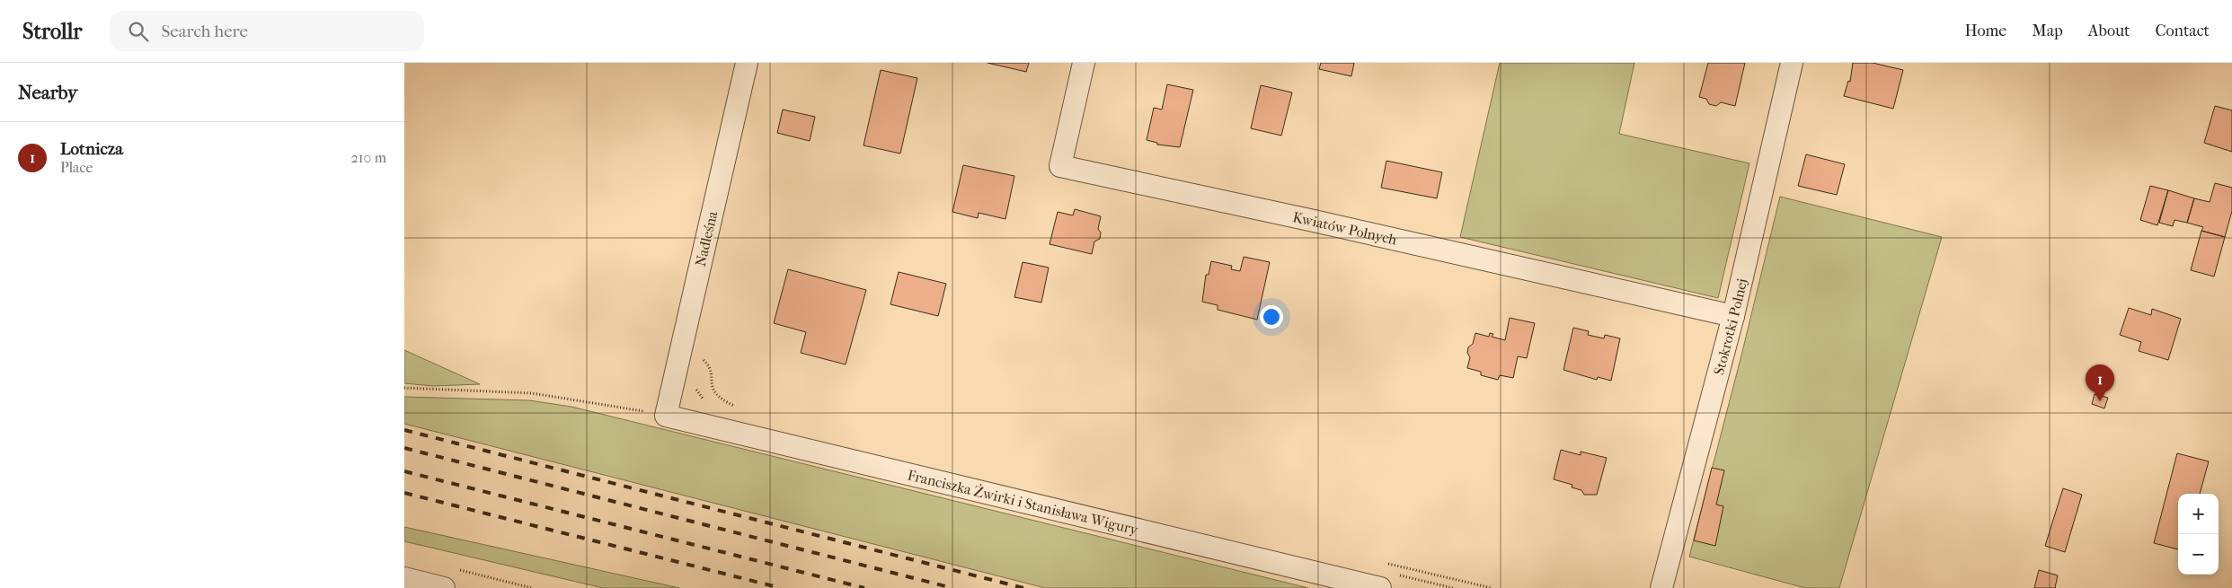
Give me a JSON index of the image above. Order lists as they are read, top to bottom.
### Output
{
  "streets": {
    "street": [
      "Kwiatów Polnych",
      "Nadleśna",
      "Stokrotki Polnej",
      "Franciszka Żwirki i Stanisława Wigury"
    ]
  },
  "crossings": [
    ["Kwiatów Polnych", "Stokrotki Polnej"],
    ["Nadleśna", "Franciszka Żwirki i Stanisława Wigury"]
  ],
  "page": {
    "header": "Strollr",
    "search": "Search here",
    "nav": [
      "Home",
      "Map",
      "About",
      "Contact"
    ],
    "heading": "Nearby",
    "list": [
      {
        "mark": "1",
        "name": "Lotnicza",
        "note": "Place",
        "value": "210 m"
      }
    ],
    "pins": "1",
    "map_buttons": ["+", "−"]
  }
}
